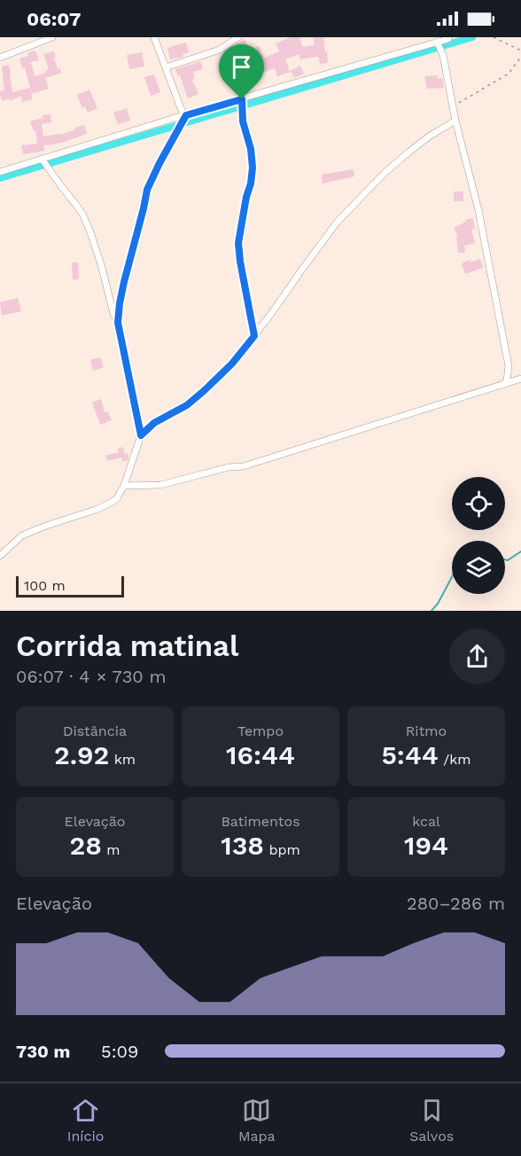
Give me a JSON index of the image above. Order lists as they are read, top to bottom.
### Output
{
  "scale_bar": "100 m",
  "page": {
    "status": "06:07",
    "scale": "100 m",
    "heading": ["Corrida matinal", "06:07 · 4 × 730 m"],
    "stats": [
      ["Distância", "2.92 km"],
      ["Tempo", "16:44"],
      ["Ritmo", "5:44 /km"],
      ["Elevação", "28 m"],
      ["Batimentos", "138 bpm"],
      ["kcal", "194"]
    ],
    "chart": ["Elevação", "280–286 m"],
    "list": [
      {
        "name": "730 m",
        "note": "5:09"
      }
    ],
    "tabs": ["Início", "Mapa", "Salvos"]
  }
}
